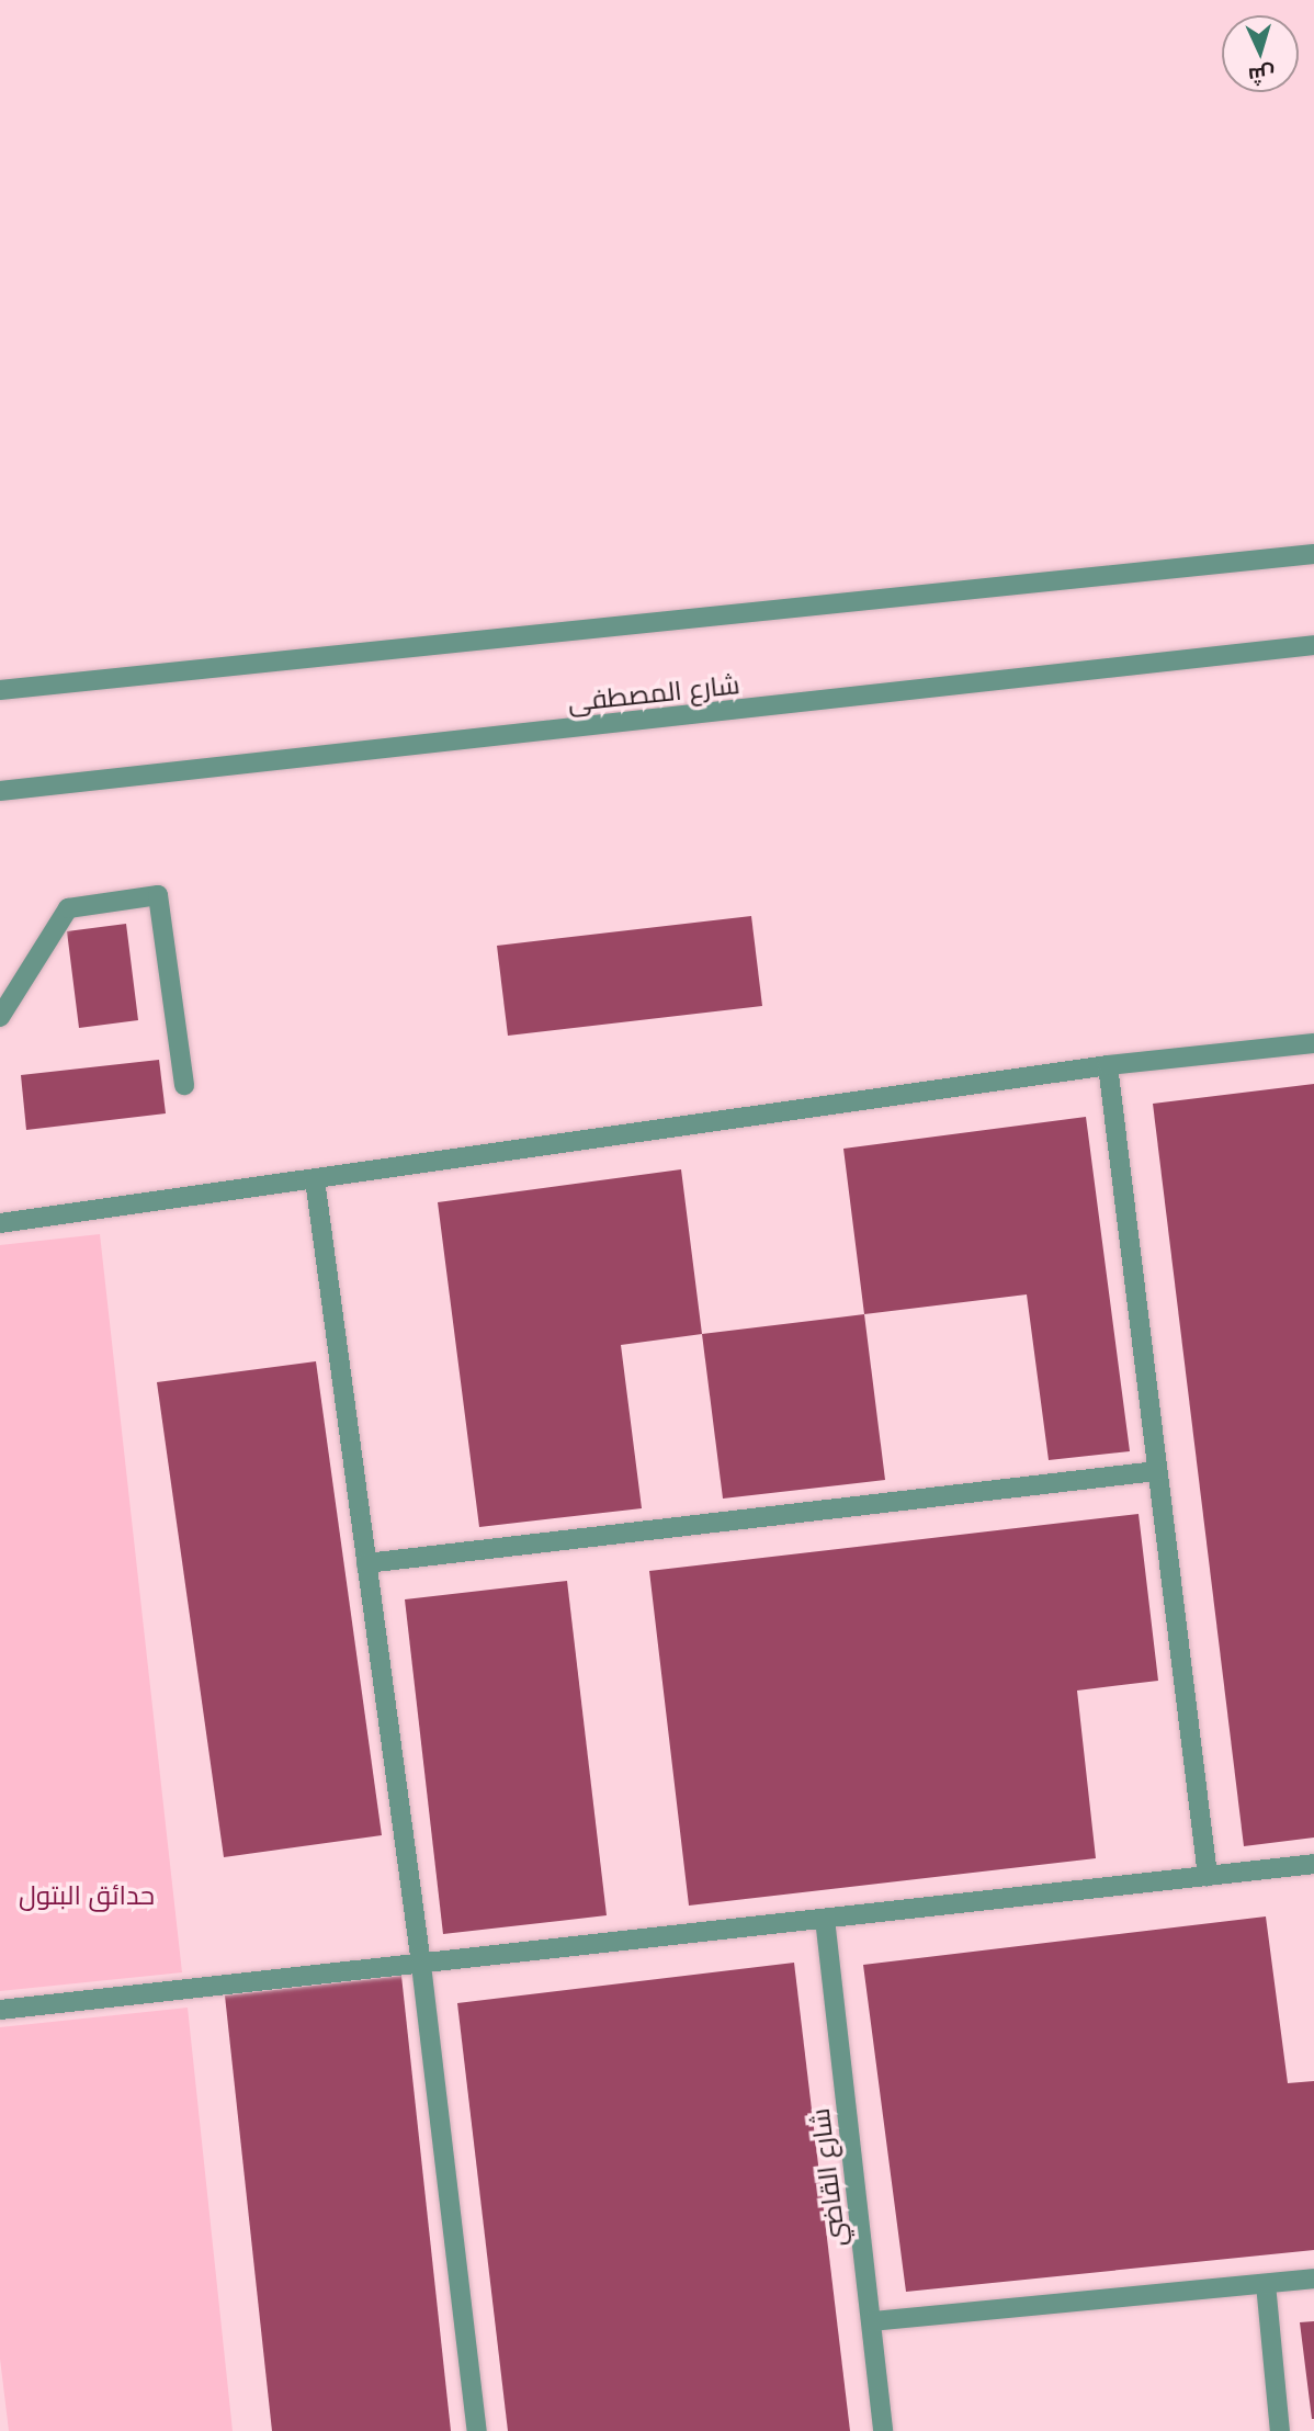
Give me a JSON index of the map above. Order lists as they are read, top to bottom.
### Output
{
  "streets": {
    "street": ["شارع المصطفى", "شارع القاضي"]
  },
  "parks": ["حدائق البتول"],
  "north": "bottom"
}
